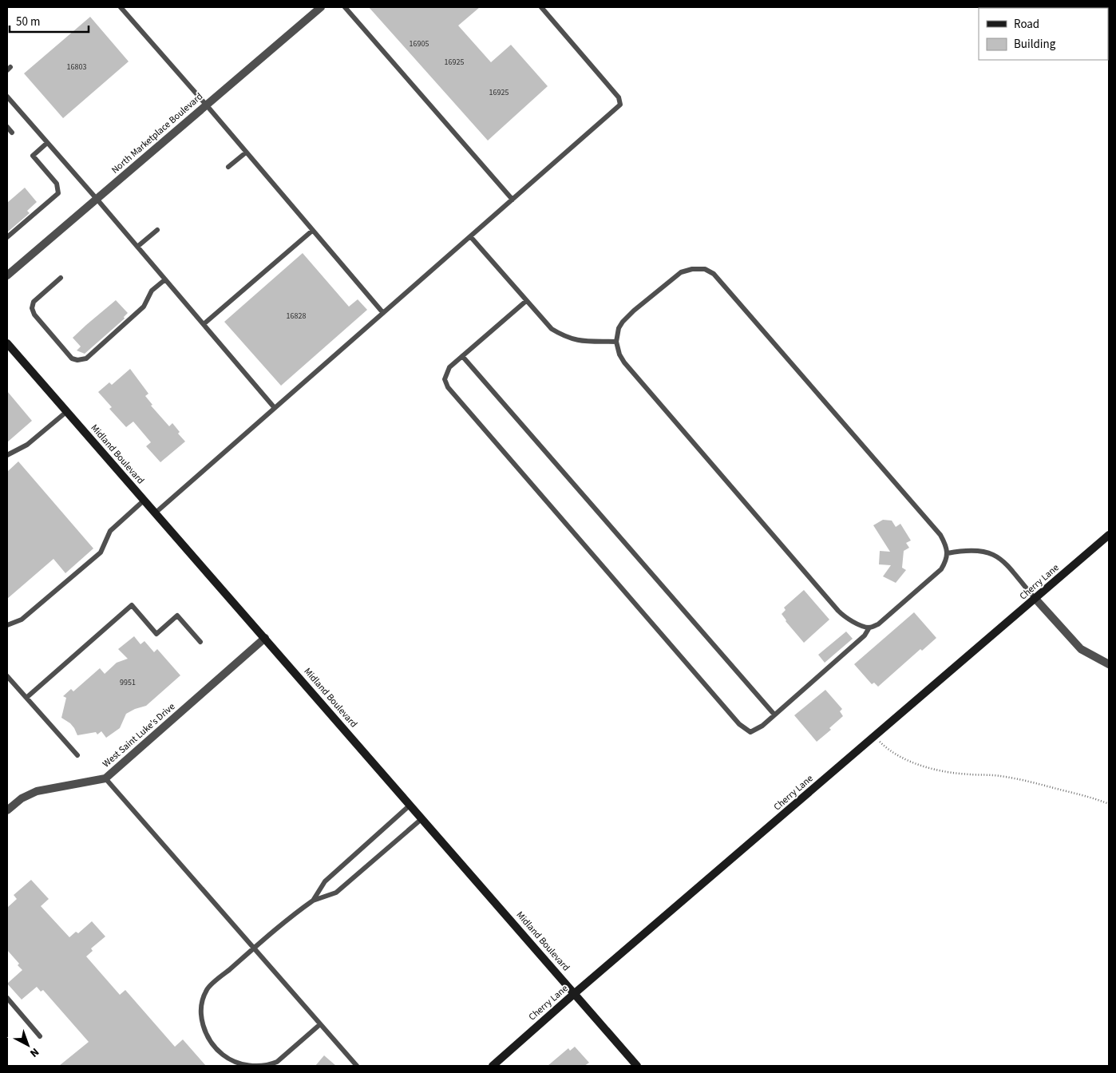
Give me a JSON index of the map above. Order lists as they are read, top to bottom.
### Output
{
  "streets": {
    "main road": ["Midland Boulevard", "Cherry Lane"],
    "street": ["North Marketplace Boulevard", "West Saint Luke's Drive"]
  },
  "crossings": [
    ["Midland Boulevard", "Cherry Lane"],
    ["Midland Boulevard", "West Saint Luke's Drive"]
  ],
  "house_numbers": [
    "16905",
    "16925",
    "16803",
    "16925",
    "16828",
    "9951"
  ],
  "legend": ["Road", "Building"],
  "scale_bar": "50 m",
  "north": "bottom right"
}
